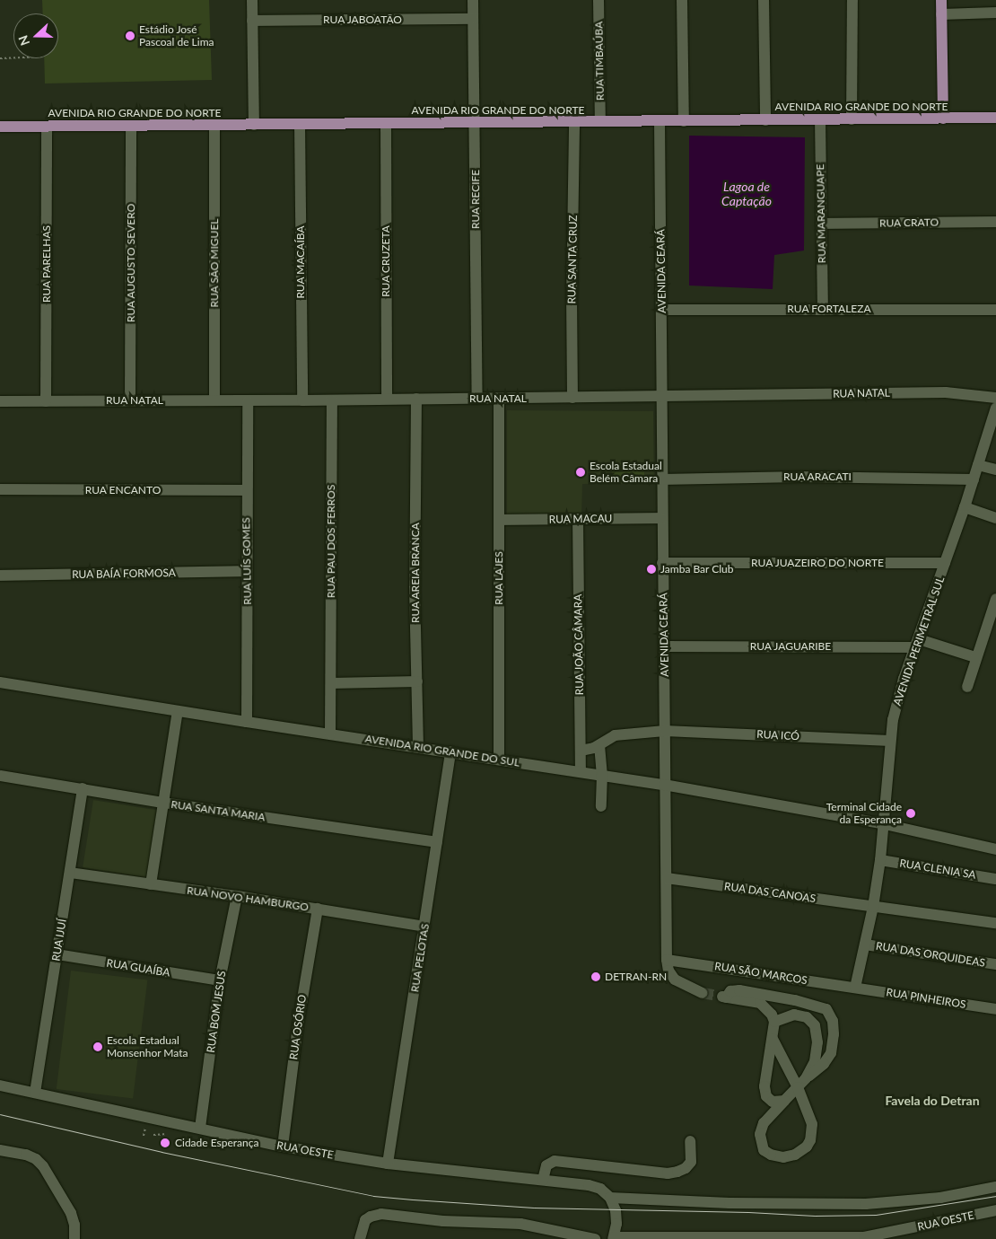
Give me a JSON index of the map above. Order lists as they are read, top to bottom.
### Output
{
  "streets": {
    "main road": ["AVENIDA RIO GRANDE DO NORTE"],
    "street": [
      "RUA JABOATÃO",
      "RUA TIMBAÚBA",
      "RUA RECIFE",
      "RUA MARANGUAPE",
      "RUA CRATO",
      "RUA SANTA CRUZ",
      "RUA CRUZETA",
      "RUA MACAÍBA",
      "RUA AUGUSTO SEVERO",
      "RUA SÃO MIGUEL",
      "RUA PARELHAS",
      "AVENIDA CEARÁ",
      "RUA FORTALEZA",
      "RUA NATAL",
      "RUA ARACATI",
      "RUA ENCANTO",
      "RUA MACAU",
      "RUA PAU DOS FERROS",
      "RUA LUÍS GOMES",
      "RUA JUAZEIRO DO NORTE",
      "RUA AREIA BRANCA",
      "RUA BAÍA FORMOSA",
      "RUA LAJES",
      "AVENIDA PERIMETRAL SUL",
      "RUA JOÃO CÂMARA",
      "RUA JAGUARIBE",
      "RUA ICÓ",
      "AVENIDA RIO GRANDE DO SUL",
      "RUA SANTA MARIA",
      "RUA CLENIA SA",
      "RUA DAS CANOAS",
      "RUA NOVO HAMBURGO",
      "RUA IJUÍ",
      "RUA DAS ORQUIDEAS",
      "RUA PELOTAS",
      "RUA GUAÍBA",
      "RUA SÃO MARCOS",
      "RUA PINHEIROS",
      "RUA BOM JESUS",
      "RUA OSÓRIO",
      "RUA OESTE"
    ]
  },
  "crossings": [
    ["RUA JABOATÃO", "RUA RECIFE"],
    ["RUA TIMBAÚBA", "AVENIDA RIO GRANDE DO NORTE"],
    ["AVENIDA RIO GRANDE DO NORTE", "RUA RECIFE"],
    ["AVENIDA RIO GRANDE DO NORTE", "RUA MARANGUAPE"],
    ["AVENIDA RIO GRANDE DO NORTE", "RUA SANTA CRUZ"],
    ["AVENIDA RIO GRANDE DO NORTE", "RUA CRUZETA"],
    ["AVENIDA RIO GRANDE DO NORTE", "RUA MACAÍBA"],
    ["AVENIDA RIO GRANDE DO NORTE", "RUA AUGUSTO SEVERO"],
    ["AVENIDA RIO GRANDE DO NORTE", "RUA SÃO MIGUEL"],
    ["AVENIDA RIO GRANDE DO NORTE", "RUA PARELHAS"],
    ["AVENIDA RIO GRANDE DO NORTE", "AVENIDA CEARÁ"],
    ["RUA RECIFE", "RUA NATAL"],
    ["RUA MARANGUAPE", "RUA CRATO"],
    ["RUA MARANGUAPE", "RUA FORTALEZA"],
    ["RUA SANTA CRUZ", "RUA NATAL"],
    ["RUA CRUZETA", "RUA NATAL"],
    ["RUA MACAÍBA", "RUA NATAL"],
    ["RUA AUGUSTO SEVERO", "RUA NATAL"],
    ["RUA SÃO MIGUEL", "RUA NATAL"],
    ["RUA PARELHAS", "RUA NATAL"],
    ["AVENIDA CEARÁ", "RUA FORTALEZA"],
    ["AVENIDA CEARÁ", "RUA NATAL"],
    ["AVENIDA CEARÁ", "RUA ARACATI"],
    ["AVENIDA CEARÁ", "RUA MACAU"],
    ["AVENIDA CEARÁ", "RUA JUAZEIRO DO NORTE"],
    ["AVENIDA CEARÁ", "RUA JAGUARIBE"],
    ["AVENIDA CEARÁ", "RUA ICÓ"],
    ["AVENIDA CEARÁ", "AVENIDA RIO GRANDE DO SUL"],
    ["AVENIDA CEARÁ", "RUA DAS CANOAS"],
    ["AVENIDA CEARÁ", "RUA SÃO MARCOS"],
    ["RUA NATAL", "RUA PAU DOS FERROS"],
    ["RUA NATAL", "RUA LUÍS GOMES"],
    ["RUA NATAL", "RUA AREIA BRANCA"],
    ["RUA NATAL", "RUA LAJES"],
    ["RUA ARACATI", "AVENIDA PERIMETRAL SUL"],
    ["RUA ENCANTO", "RUA LUÍS GOMES"],
    ["RUA MACAU", "RUA LAJES"],
    ["RUA MACAU", "RUA JOÃO CÂMARA"],
    ["RUA PAU DOS FERROS", "AVENIDA RIO GRANDE DO SUL"],
    ["RUA LUÍS GOMES", "RUA BAÍA FORMOSA"],
    ["RUA LUÍS GOMES", "AVENIDA RIO GRANDE DO SUL"],
    ["RUA JUAZEIRO DO NORTE", "AVENIDA PERIMETRAL SUL"],
    ["RUA AREIA BRANCA", "AVENIDA RIO GRANDE DO SUL"],
    ["RUA LAJES", "AVENIDA RIO GRANDE DO SUL"],
    ["AVENIDA PERIMETRAL SUL", "RUA JAGUARIBE"],
    ["AVENIDA PERIMETRAL SUL", "RUA ICÓ"],
    ["AVENIDA PERIMETRAL SUL", "AVENIDA RIO GRANDE DO SUL"],
    ["AVENIDA PERIMETRAL SUL", "RUA CLENIA SA"],
    ["AVENIDA PERIMETRAL SUL", "RUA DAS CANOAS"],
    ["AVENIDA PERIMETRAL SUL", "RUA DAS ORQUIDEAS"],
    ["AVENIDA PERIMETRAL SUL", "RUA SÃO MARCOS"],
    ["AVENIDA PERIMETRAL SUL", "RUA PINHEIROS"],
    ["RUA JOÃO CÂMARA", "RUA ICÓ"],
    ["RUA JOÃO CÂMARA", "AVENIDA RIO GRANDE DO SUL"],
    ["AVENIDA RIO GRANDE DO SUL", "RUA PELOTAS"],
    ["RUA SANTA MARIA", "RUA IJUÍ"],
    ["RUA SANTA MARIA", "RUA PELOTAS"],
    ["RUA NOVO HAMBURGO", "RUA IJUÍ"],
    ["RUA NOVO HAMBURGO", "RUA PELOTAS"],
    ["RUA NOVO HAMBURGO", "RUA BOM JESUS"],
    ["RUA NOVO HAMBURGO", "RUA OSÓRIO"],
    ["RUA IJUÍ", "RUA GUAÍBA"],
    ["RUA IJUÍ", "RUA OESTE"],
    ["RUA PELOTAS", "RUA OESTE"],
    ["RUA GUAÍBA", "RUA BOM JESUS"],
    ["RUA SÃO MARCOS", "RUA PINHEIROS"],
    ["RUA BOM JESUS", "RUA OESTE"],
    ["RUA OSÓRIO", "RUA OESTE"]
  ],
  "districts": ["Favela do Detran"],
  "water": ["Lagoa de Captação"],
  "places": [
    "Estádio José Pascoal de Lima",
    "Escola Estadual Belém Câmara",
    "Jamba Bar Club",
    "Terminal Cidade da Esperança",
    "DETRAN-RN",
    "Escola Estadual Monsenhor Mata",
    "Cidade Esperança"
  ],
  "north": "left"
}
